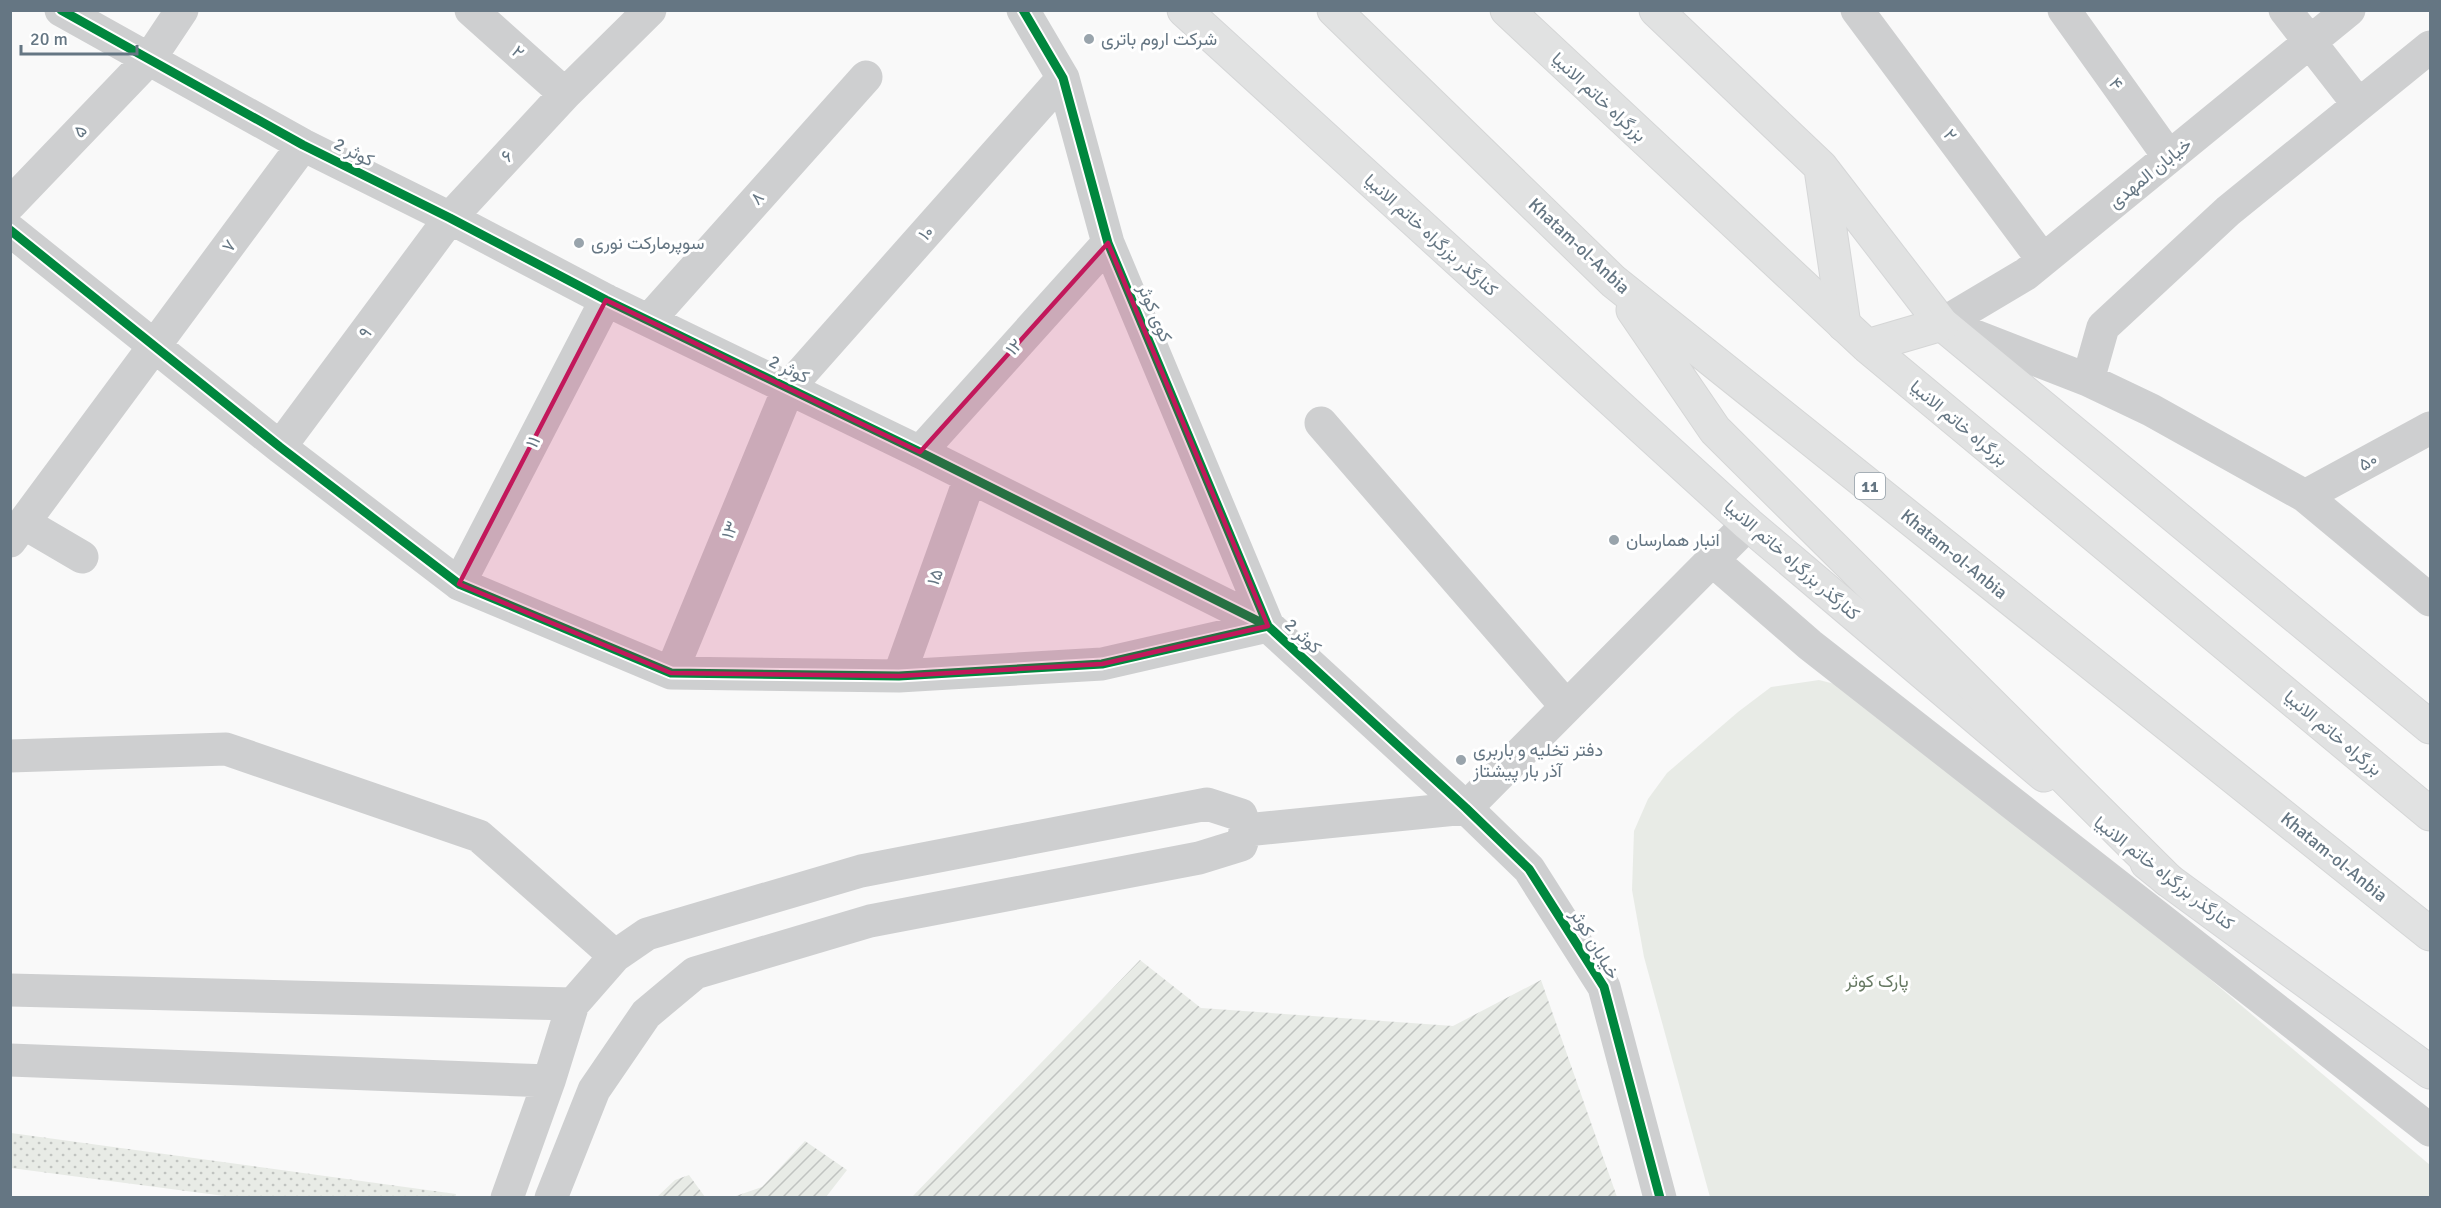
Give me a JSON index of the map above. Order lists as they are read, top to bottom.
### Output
{
  "streets": {
    "main road": [
      "بزرگراه خاتم الانبیا",
      "کنارگذر بزرگراه خاتم الانبیا",
      "Khatam-ol-Anbia",
      "11"
    ],
    "street": [
      "۲",
      "۴",
      "۵",
      "کوثر 2",
      "۶",
      "خیابان المهدی",
      "۸",
      "۱۰",
      "۷",
      "کوی کوثر",
      "۹",
      "۱۲",
      "۱۱",
      "۵۰",
      "۱۳",
      "۱۵",
      "خیابان کوثر"
    ]
  },
  "crossings": [
    ["۲", "۶"],
    ["۲", "خیابان المهدی"],
    ["۴", "خیابان المهدی"],
    ["۵", "کوثر 2"],
    ["کوثر 2", "۶"],
    ["کوثر 2", "۸"],
    ["کوثر 2", "۱۰"],
    ["کوثر 2", "۷"],
    ["کوثر 2", "کوی کوثر"],
    ["کوثر 2", "۹"],
    ["کوثر 2", "۱۲"],
    ["کوثر 2", "۱۱"],
    ["کوثر 2", "۱۳"],
    ["کوثر 2", "۱۵"],
    ["کوثر 2", "خیابان کوثر"],
    ["۶", "۹"],
    ["۱۰", "کوی کوثر"],
    ["۱۰", "۱۳"],
    ["کوی کوثر", "۱۲"]
  ],
  "parks": ["پارک کوثر"],
  "places": [
    "شرکت اروم باتری",
    "سوپرمارکت نوری",
    "انبار همارسان",
    "دفتر تخلیه و باربری آذر بار پیشتاز"
  ],
  "scale_bar": "20 m"
}
